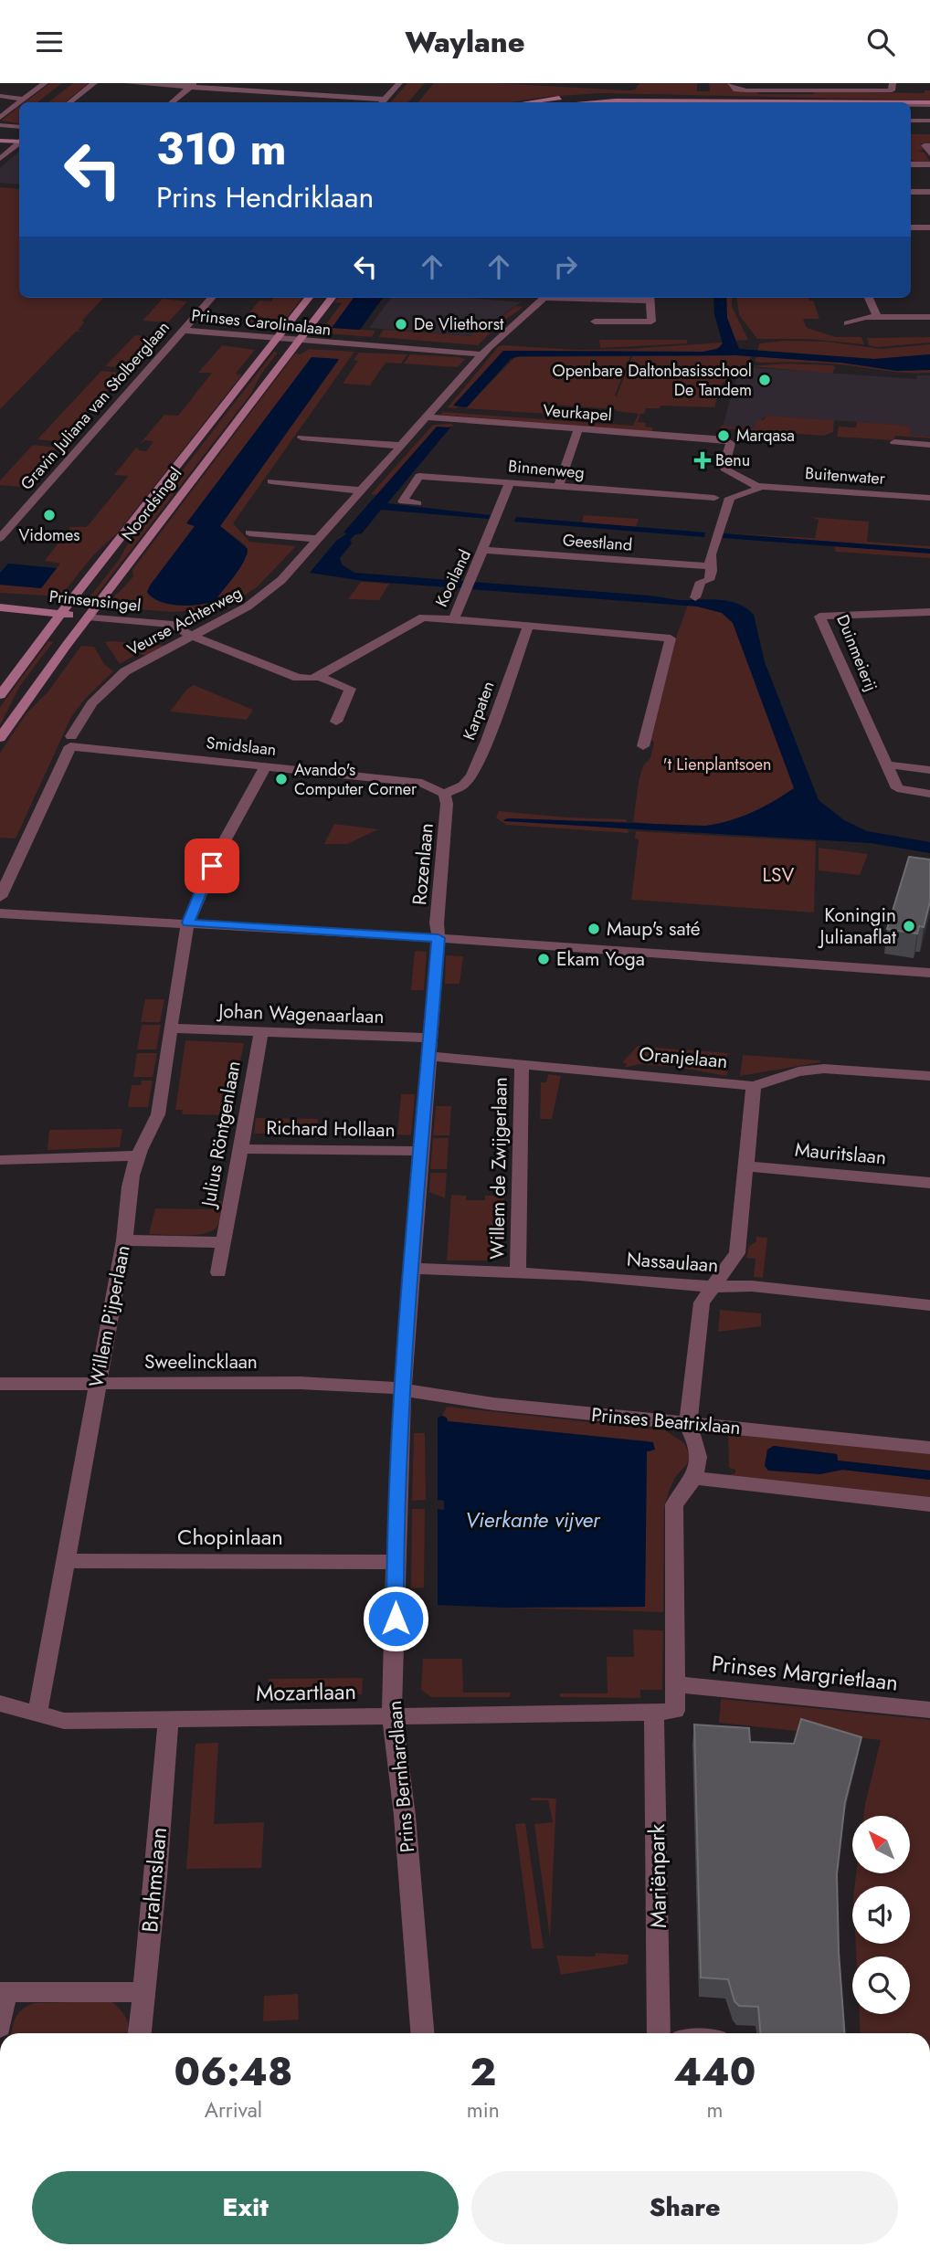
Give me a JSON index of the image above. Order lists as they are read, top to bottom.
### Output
{
  "streets": {
    "main road": ["Noordsingel", "Prinsensingel"],
    "street": [
      "Prinses Carolinalaan",
      "Gravin Juliana van Stolberglaan",
      "Veurkapel",
      "Binnenweg",
      "Buitenwater",
      "Geestland",
      "Kooiland",
      "Veurse Achterweg",
      "Duinmeierij",
      "Karpaten",
      "Smidslaan",
      "Rozenlaan",
      "Johan Wagenaarlaan",
      "Oranjelaan",
      "Richard Hollaan",
      "Julius Röntgenlaan",
      "Mauritslaan",
      "Willem de Zwijgerlaan",
      "Nassaulaan",
      "Willem Pijperlaan",
      "Sweelincklaan",
      "Prinses Beatrixlaan",
      "Chopinlaan",
      "Prinses Margrietlaan",
      "Mozartlaan",
      "Prins Bernhardlaan",
      "Mariënpark",
      "Brahmslaan"
    ]
  },
  "crossings": [
    ["Prinses Carolinalaan", "Gravin Juliana van Stolberglaan"],
    ["Prinses Carolinalaan", "Noordsingel"],
    ["Prinses Carolinalaan", "Veurse Achterweg"],
    ["Veurkapel", "Buitenwater"],
    ["Veurkapel", "Veurse Achterweg"],
    ["Binnenweg", "Kooiland"],
    ["Noordsingel", "Prinsensingel"],
    ["Geestland", "Kooiland"],
    ["Prinsensingel", "Veurse Achterweg"],
    ["Veurse Achterweg", "Smidslaan"],
    ["Karpaten", "Smidslaan"],
    ["Karpaten", "Rozenlaan"],
    ["Smidslaan", "Rozenlaan"],
    ["Smidslaan", "Willem Pijperlaan"],
    ["Rozenlaan", "Prins Bernhardlaan"],
    ["Johan Wagenaarlaan", "Julius Röntgenlaan"],
    ["Johan Wagenaarlaan", "Willem Pijperlaan"],
    ["Johan Wagenaarlaan", "Prins Bernhardlaan"],
    ["Oranjelaan", "Willem de Zwijgerlaan"],
    ["Oranjelaan", "Prins Bernhardlaan"],
    ["Richard Hollaan", "Julius Röntgenlaan"],
    ["Richard Hollaan", "Prins Bernhardlaan"],
    ["Willem de Zwijgerlaan", "Nassaulaan"],
    ["Nassaulaan", "Prins Bernhardlaan"],
    ["Willem Pijperlaan", "Sweelincklaan"],
    ["Willem Pijperlaan", "Chopinlaan"],
    ["Willem Pijperlaan", "Mozartlaan"],
    ["Sweelincklaan", "Prinses Beatrixlaan"],
    ["Sweelincklaan", "Prins Bernhardlaan"],
    ["Prinses Beatrixlaan", "Prins Bernhardlaan"],
    ["Chopinlaan", "Prins Bernhardlaan"],
    ["Mozartlaan", "Prins Bernhardlaan"],
    ["Mozartlaan", "Mariënpark"],
    ["Mozartlaan", "Brahmslaan"]
  ],
  "water": ["Vierkante vijver"],
  "parks": ["'t Lienplantsoen", "LSV"],
  "places": {
    "other": [
      "De Vliethorst",
      "Openbare Daltonbasisschool De Tandem",
      "Marqasa",
      "Vidomes",
      "Avando's Computer Corner",
      "Koningin Julianaflat",
      "Maup's saté",
      "Ekam Yoga"
    ],
    "health": ["Benu"]
  },
  "north": "top left",
  "page": {
    "header": "Waylane",
    "turn": ["310 m", "Prins Hendriklaan"],
    "eta": [
      "06:48",
      "Arrival",
      "2",
      "min",
      "440",
      "m"
    ],
    "buttons": ["Exit", "Share"]
  }
}
